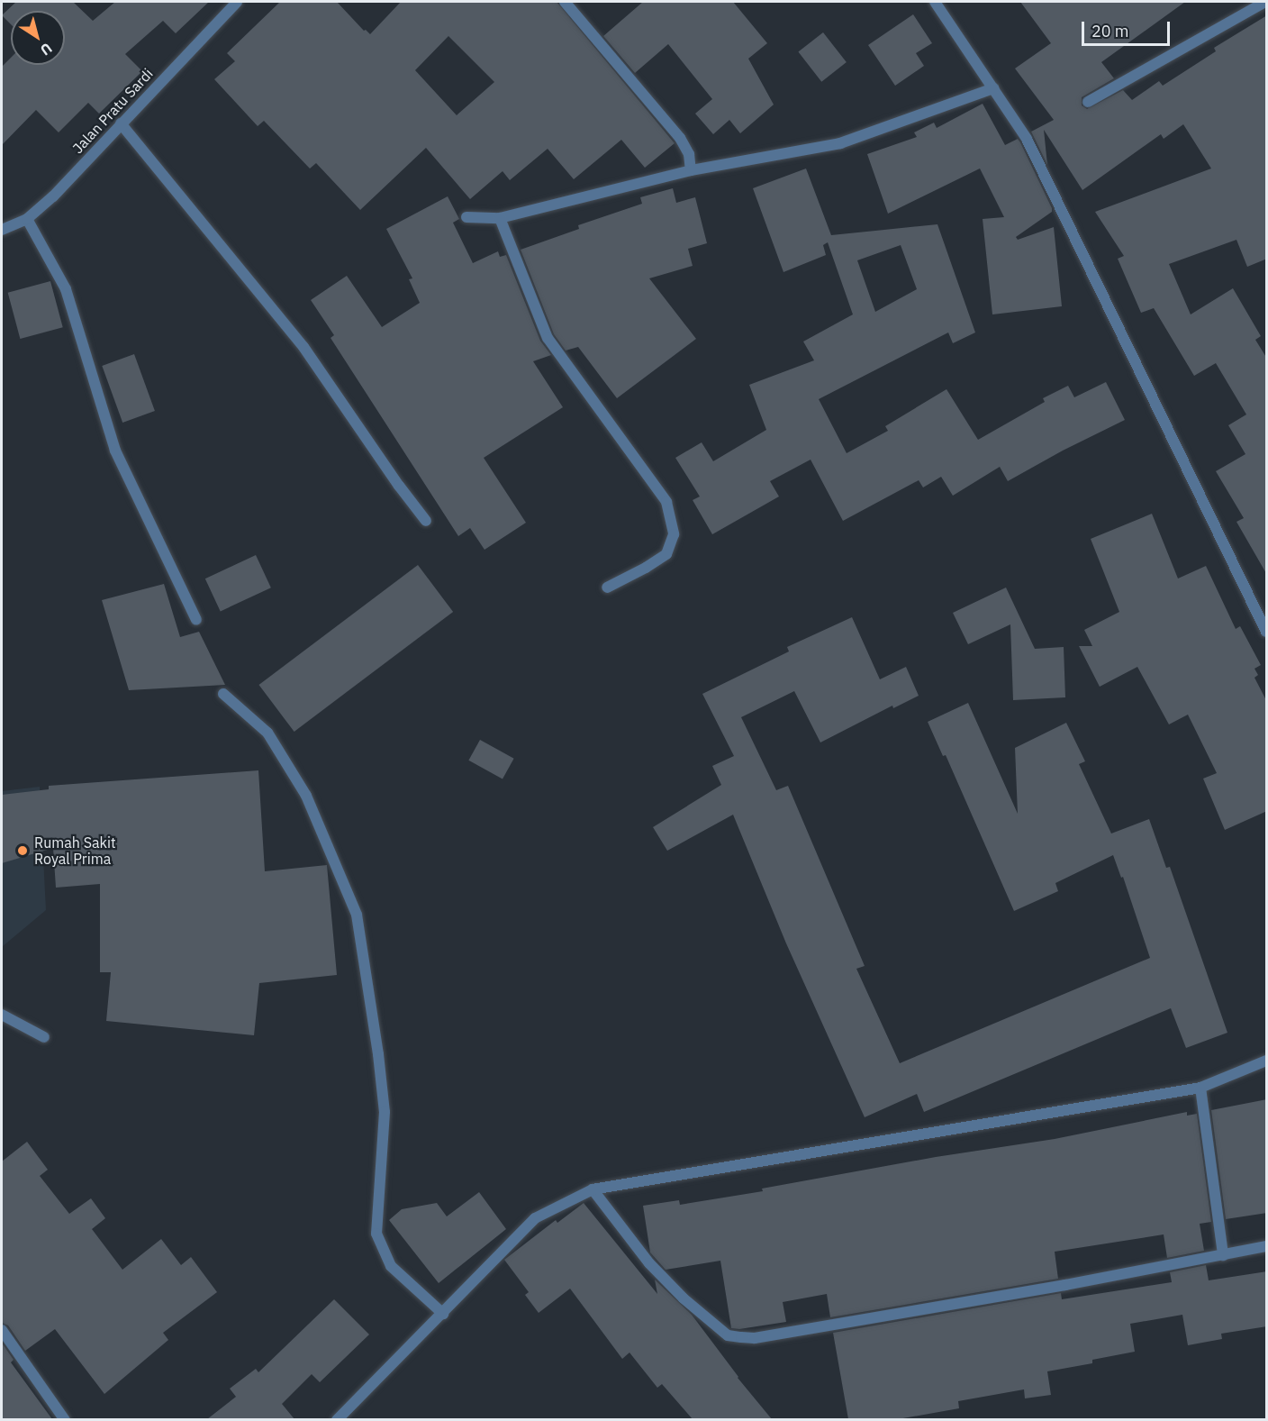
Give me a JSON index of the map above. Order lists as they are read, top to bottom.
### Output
{
  "streets": {
    "street": ["Jalan Pratu Sardi"]
  },
  "places": ["Rumah Sakit Royal Prima"],
  "scale_bar": "20 m",
  "north": "bottom right"
}
